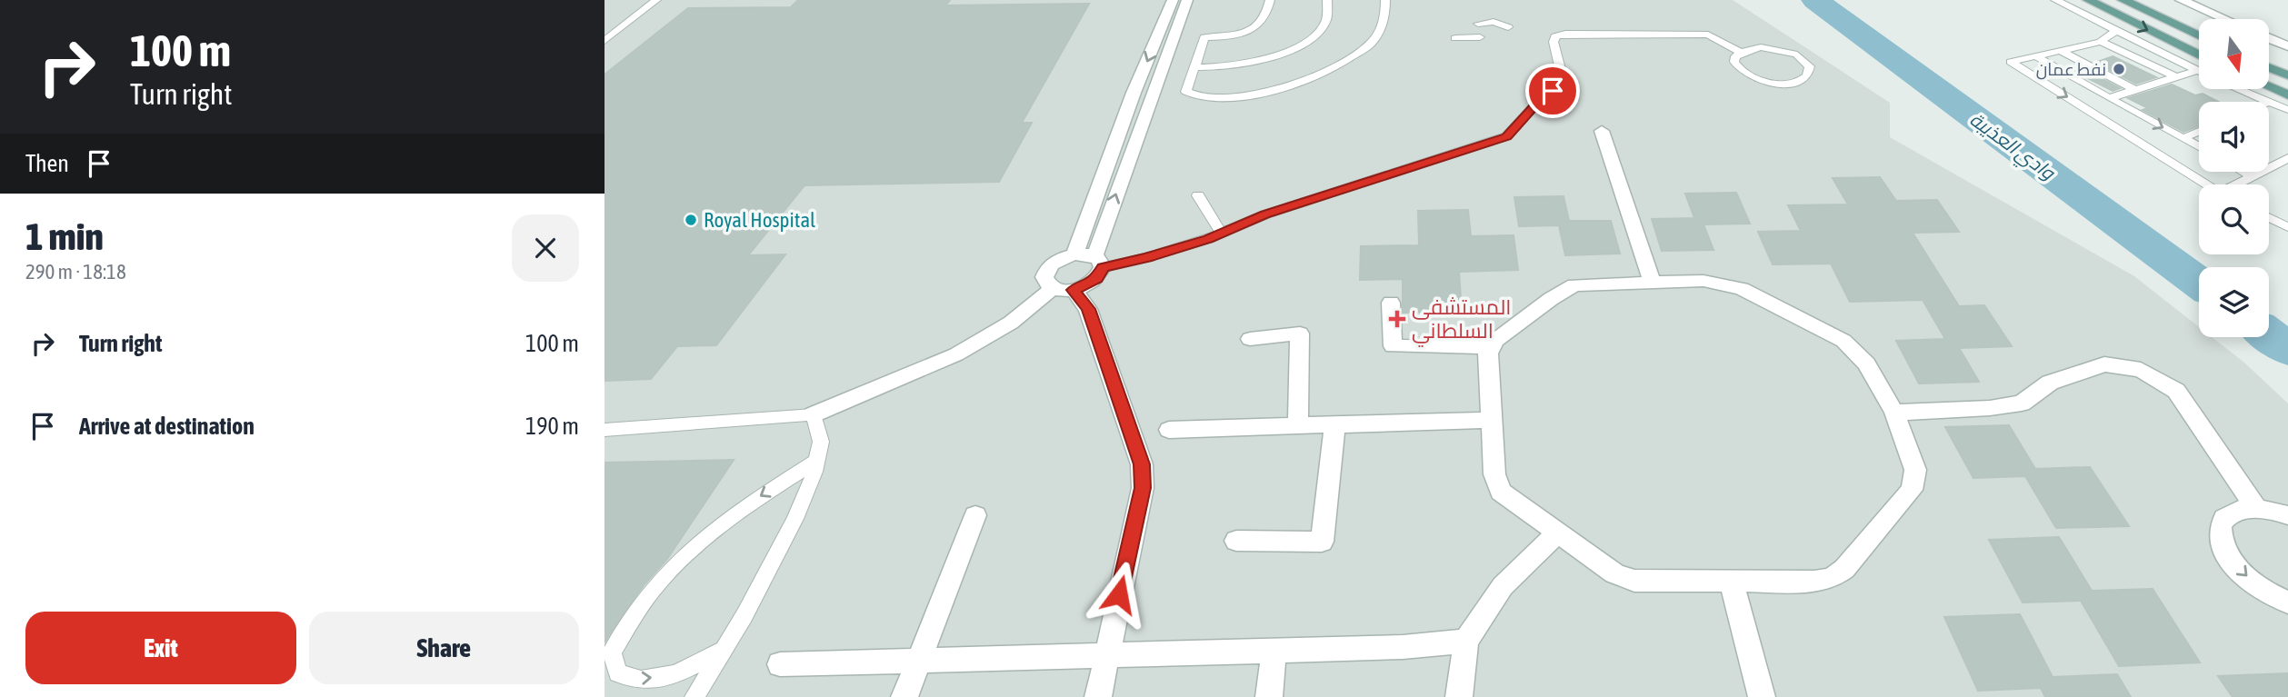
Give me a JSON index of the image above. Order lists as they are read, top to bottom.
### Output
{
  "water": ["وادي العذيبة"],
  "places": {
    "other": ["نفط عمان", "Royal Hospital"],
    "health": ["المستشفى السلطاني"]
  },
  "north": "bottom",
  "page": {
    "turn": ["100 m", "Turn right"],
    "then": "Then",
    "heading": ["1 min", "290 m · 18:18"],
    "list": [
      {
        "name": "Turn right",
        "value": "100 m"
      },
      {
        "name": "Arrive at destination",
        "value": "190 m"
      }
    ],
    "buttons": ["Exit", "Share"]
  }
}
